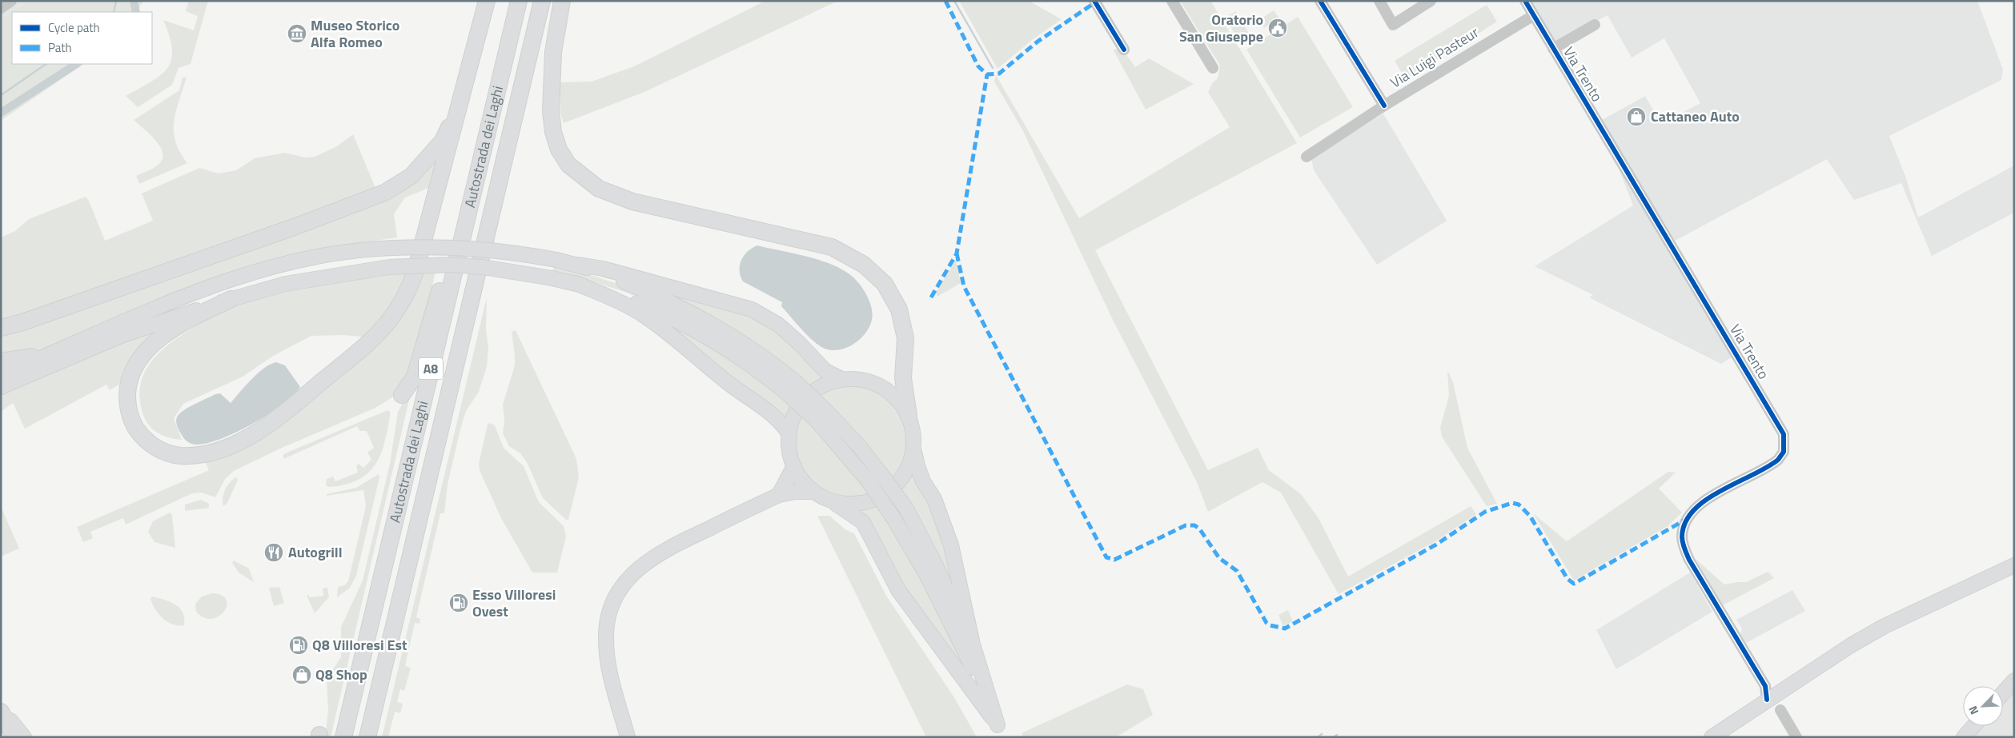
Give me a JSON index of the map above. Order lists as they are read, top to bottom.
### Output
{
  "streets": {
    "highway": ["Autostrada dei Laghi", "A8"],
    "street": ["Via Luigi Pasteur", "Via Trento"]
  },
  "crossings": [
    ["Via Luigi Pasteur", "Via Trento"]
  ],
  "places": {
    "public building": ["Oratorio San Giuseppe"],
    "museum": ["Museo Storico Alfa Romeo"],
    "shop": ["Cattaneo Auto", "Q8 Shop"],
    "restaurant": ["Autogrill"],
    "fuel station": ["Esso Villoresi Ovest", "Q8 Villoresi Est"]
  },
  "legend": ["Cycle path", "Path"],
  "north": "bottom left"
}
